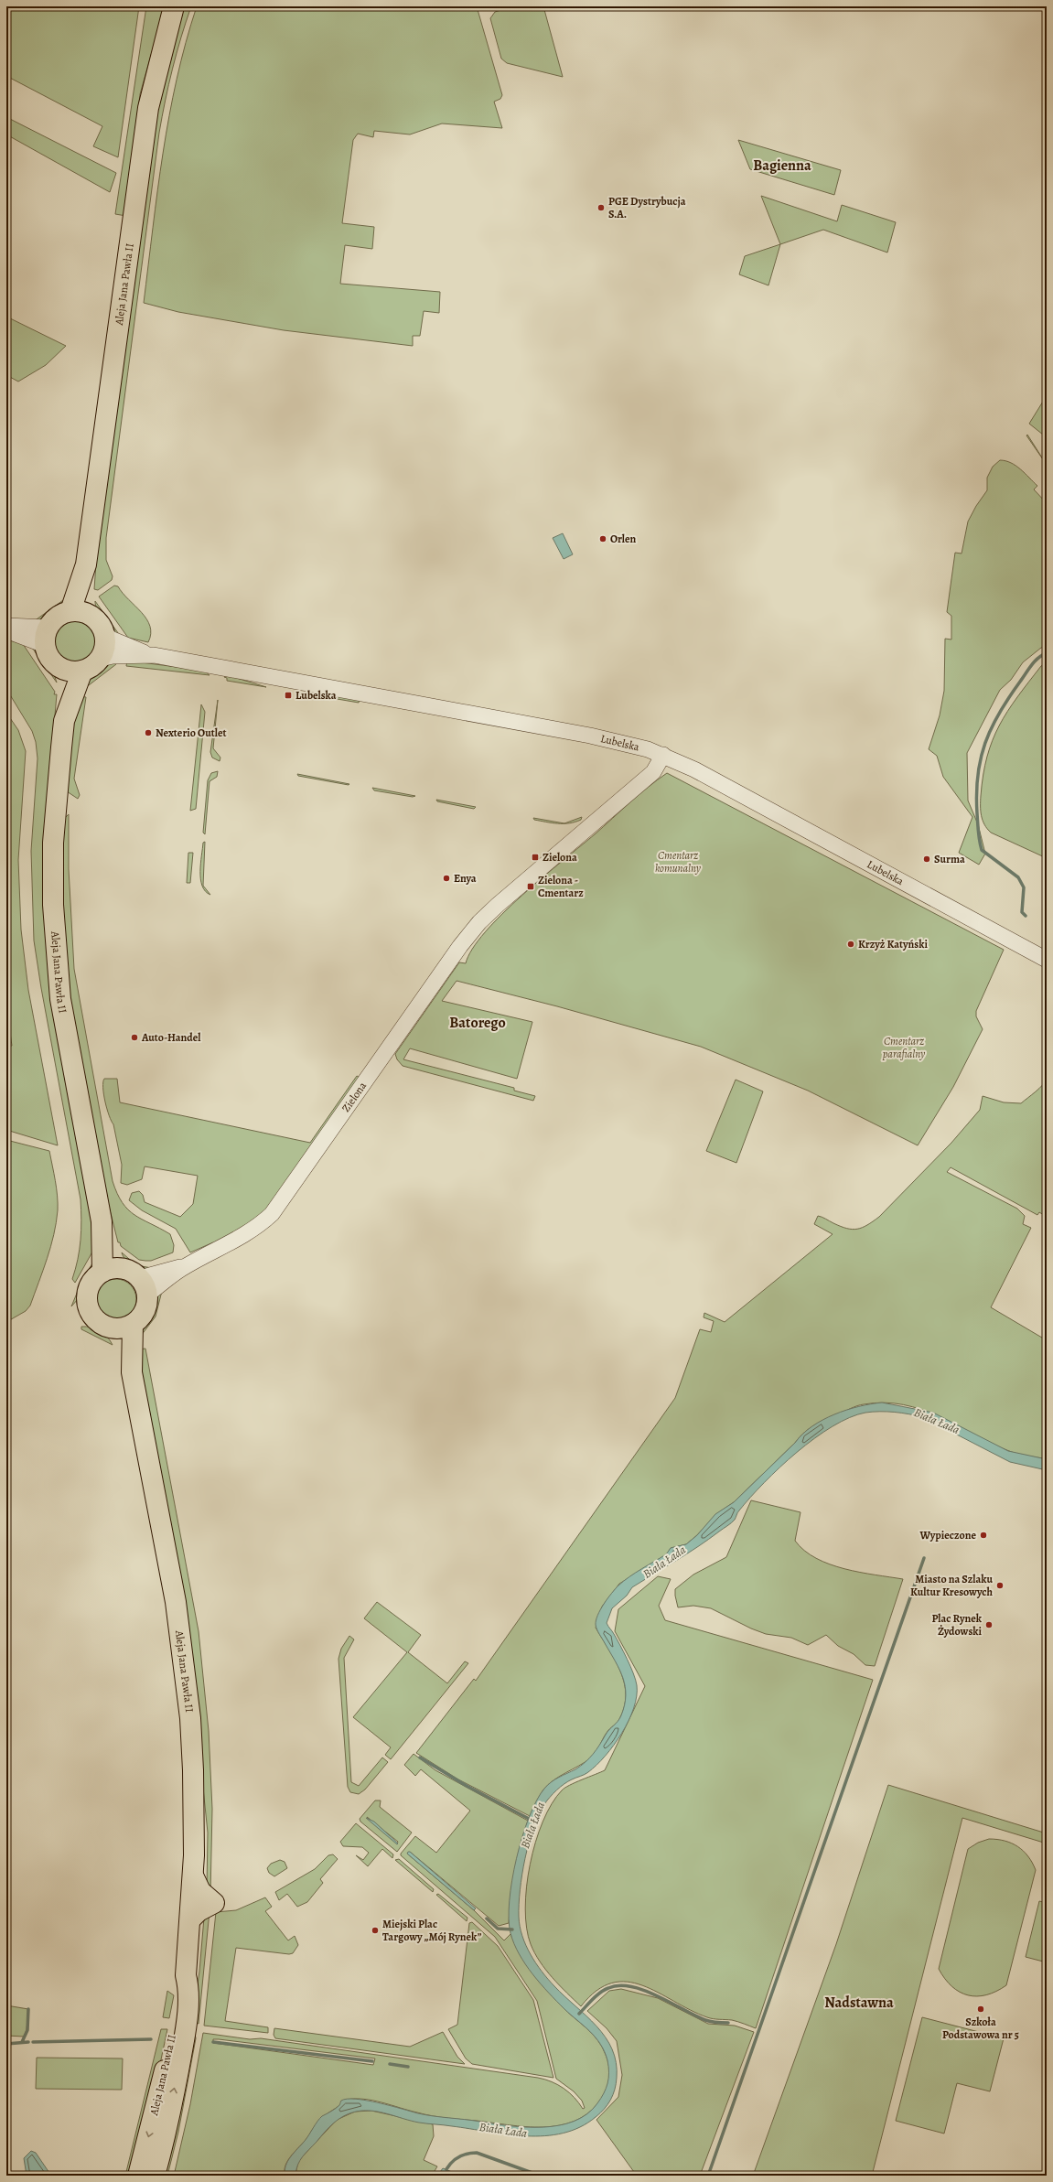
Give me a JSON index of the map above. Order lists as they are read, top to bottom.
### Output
{
  "streets": {
    "main road": ["Aleja Jana Pawła II"],
    "street": ["Lubelska", "Zielona"]
  },
  "crossings": [
    ["Aleja Jana Pawła II", "Lubelska"],
    ["Aleja Jana Pawła II", "Zielona"],
    ["Lubelska", "Zielona"]
  ],
  "districts": ["Bagienna", "Batorego", "Nadstawna"],
  "water": ["Biała Łada"],
  "parks": ["Cmentarz komunalny", "Cmentarz parafialny"],
  "places": {
    "other": [
      "PGE Dystrybucja S.A.",
      "Orlen",
      "Nexterio Outlet",
      "Surma",
      "Enya",
      "Krzyż Katyński",
      "Auto-Handel",
      "Wypieczone",
      "Miasto na Szlaku Kultur Kresowych",
      "Plac Rynek Żydowski",
      "Miejski Plac Targowy „Mój Rynek”",
      "Szkoła Podstawowa nr 5"
    ],
    "transit": ["Lubelska", "Zielona", "Zielona - Cmentarz"]
  }
}
